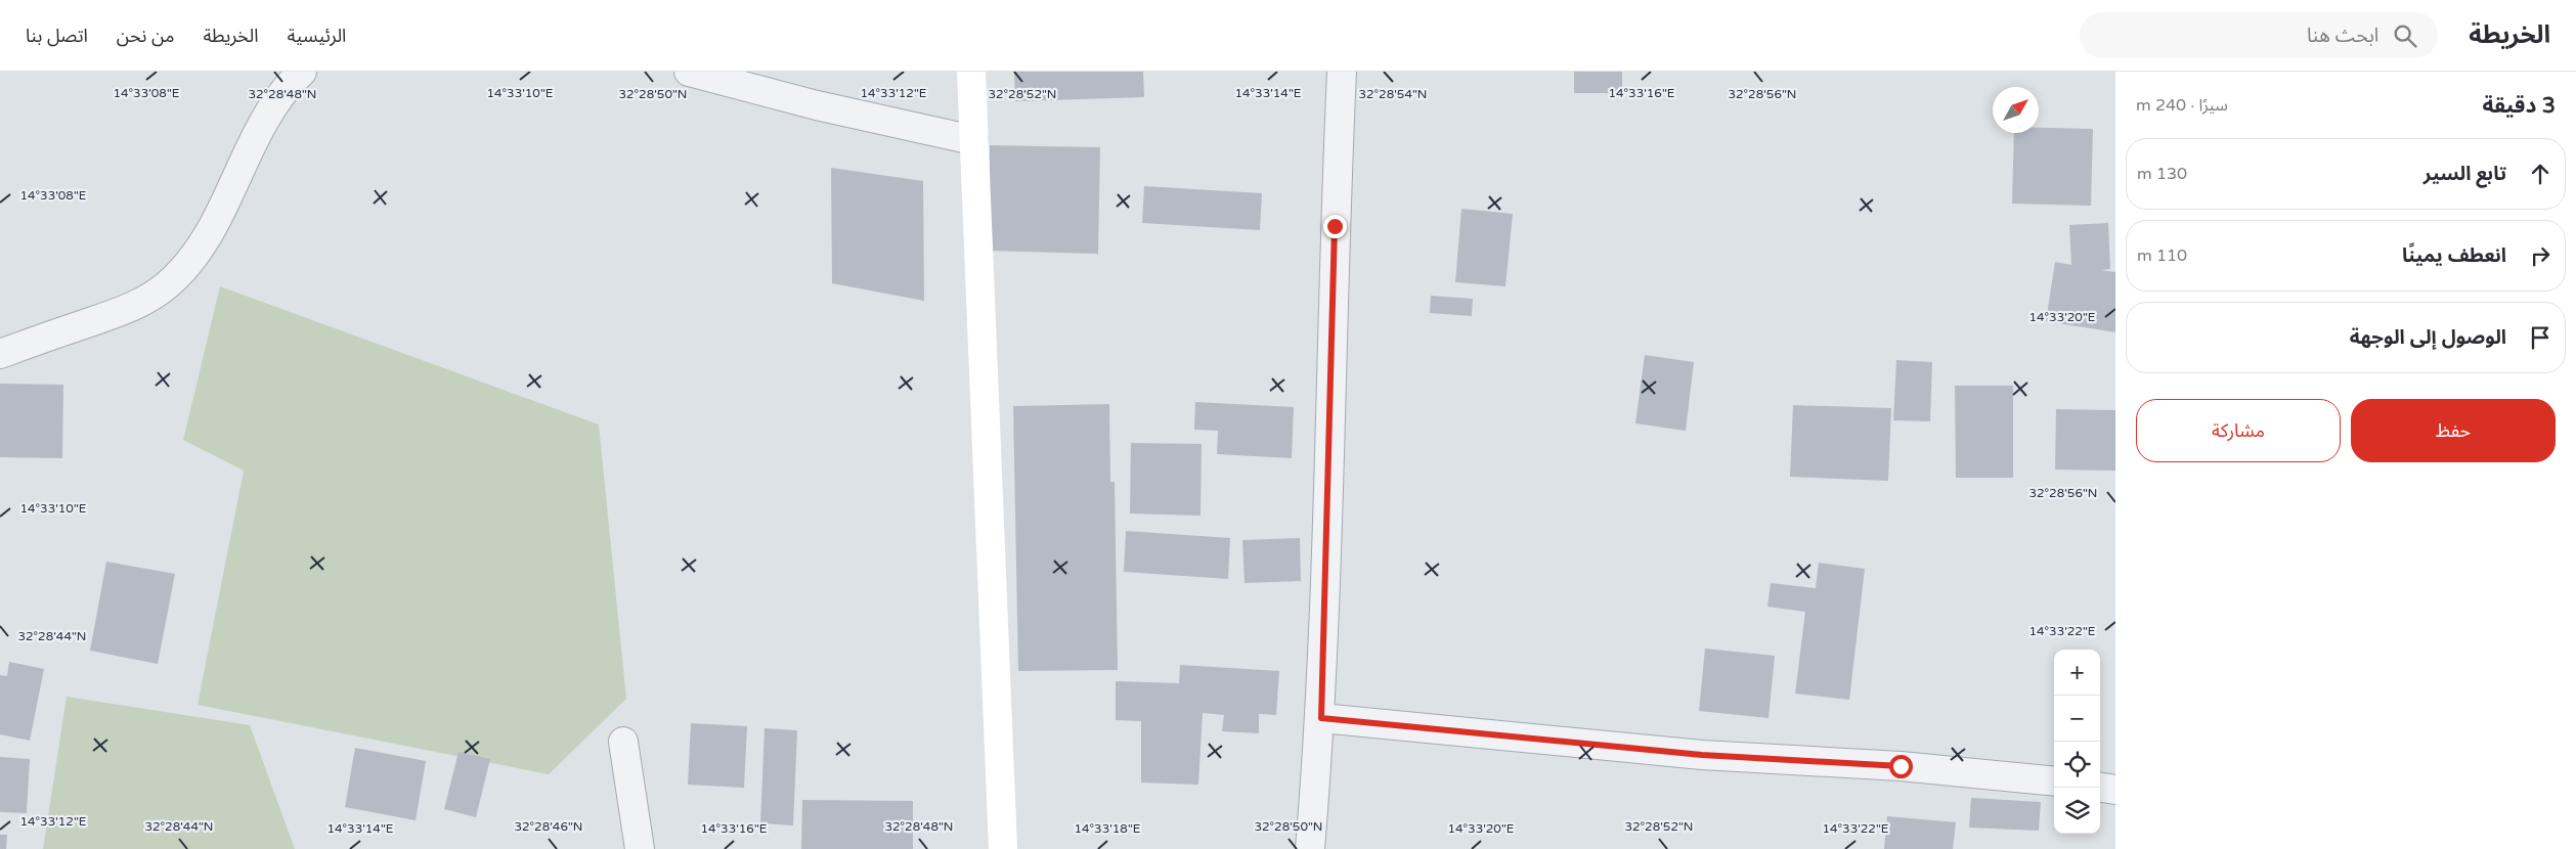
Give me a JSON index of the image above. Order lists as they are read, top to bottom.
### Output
{
  "north": "top right",
  "page": {
    "header": "الخريطة",
    "search": "ابحث هنا",
    "nav": [
      "الرئيسية",
      "الخريطة",
      "من نحن",
      "اتصل بنا"
    ],
    "heading": ["3 دقيقة", "سيرًا · 240 m"],
    "list": [
      ["تابع السير", "130 m"],
      ["انعطف يمينًا", "110 m"],
      "الوصول إلى الوجهة"
    ],
    "buttons": ["حفظ", "مشاركة"],
    "map_buttons": ["+", "−"]
  },
  "coordinates": [
    "14°33'08\"E",
    "14°33'10\"E",
    "14°33'12\"E",
    "14°33'14\"E",
    "14°33'16\"E",
    "32°28'48\"N",
    "32°28'50\"N",
    "32°28'52\"N",
    "32°28'54\"N",
    "32°28'56\"N",
    "14°33'20\"E",
    "14°33'22\"E",
    "32°28'44\"N",
    "32°28'46\"N",
    "14°33'18\"E"
  ]
}
